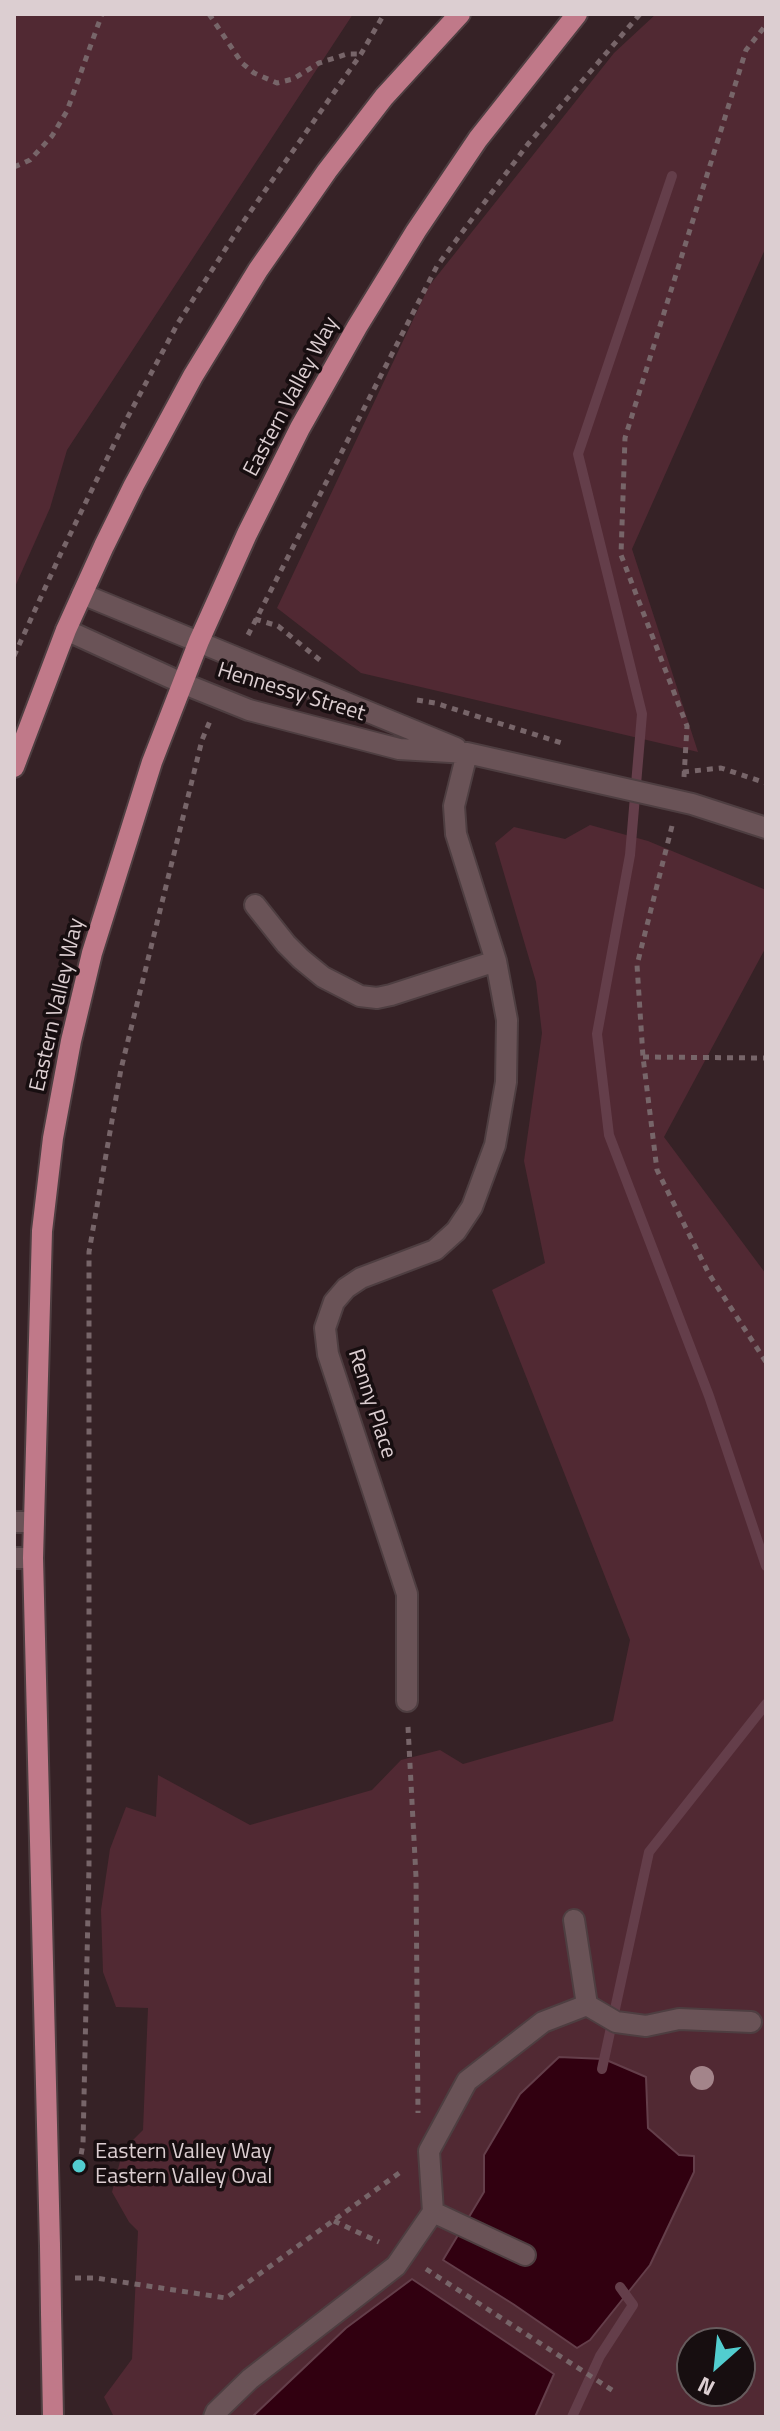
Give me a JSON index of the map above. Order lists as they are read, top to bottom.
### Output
{
  "streets": {
    "main road": ["Eastern Valley Way"],
    "street": ["Hennessy Street", "Renny Place"]
  },
  "crossings": [
    ["Eastern Valley Way", "Hennessy Street"],
    ["Hennessy Street", "Renny Place"]
  ],
  "places": ["Eastern Valley Way Eastern Valley Oval"],
  "north": "bottom left"
}
